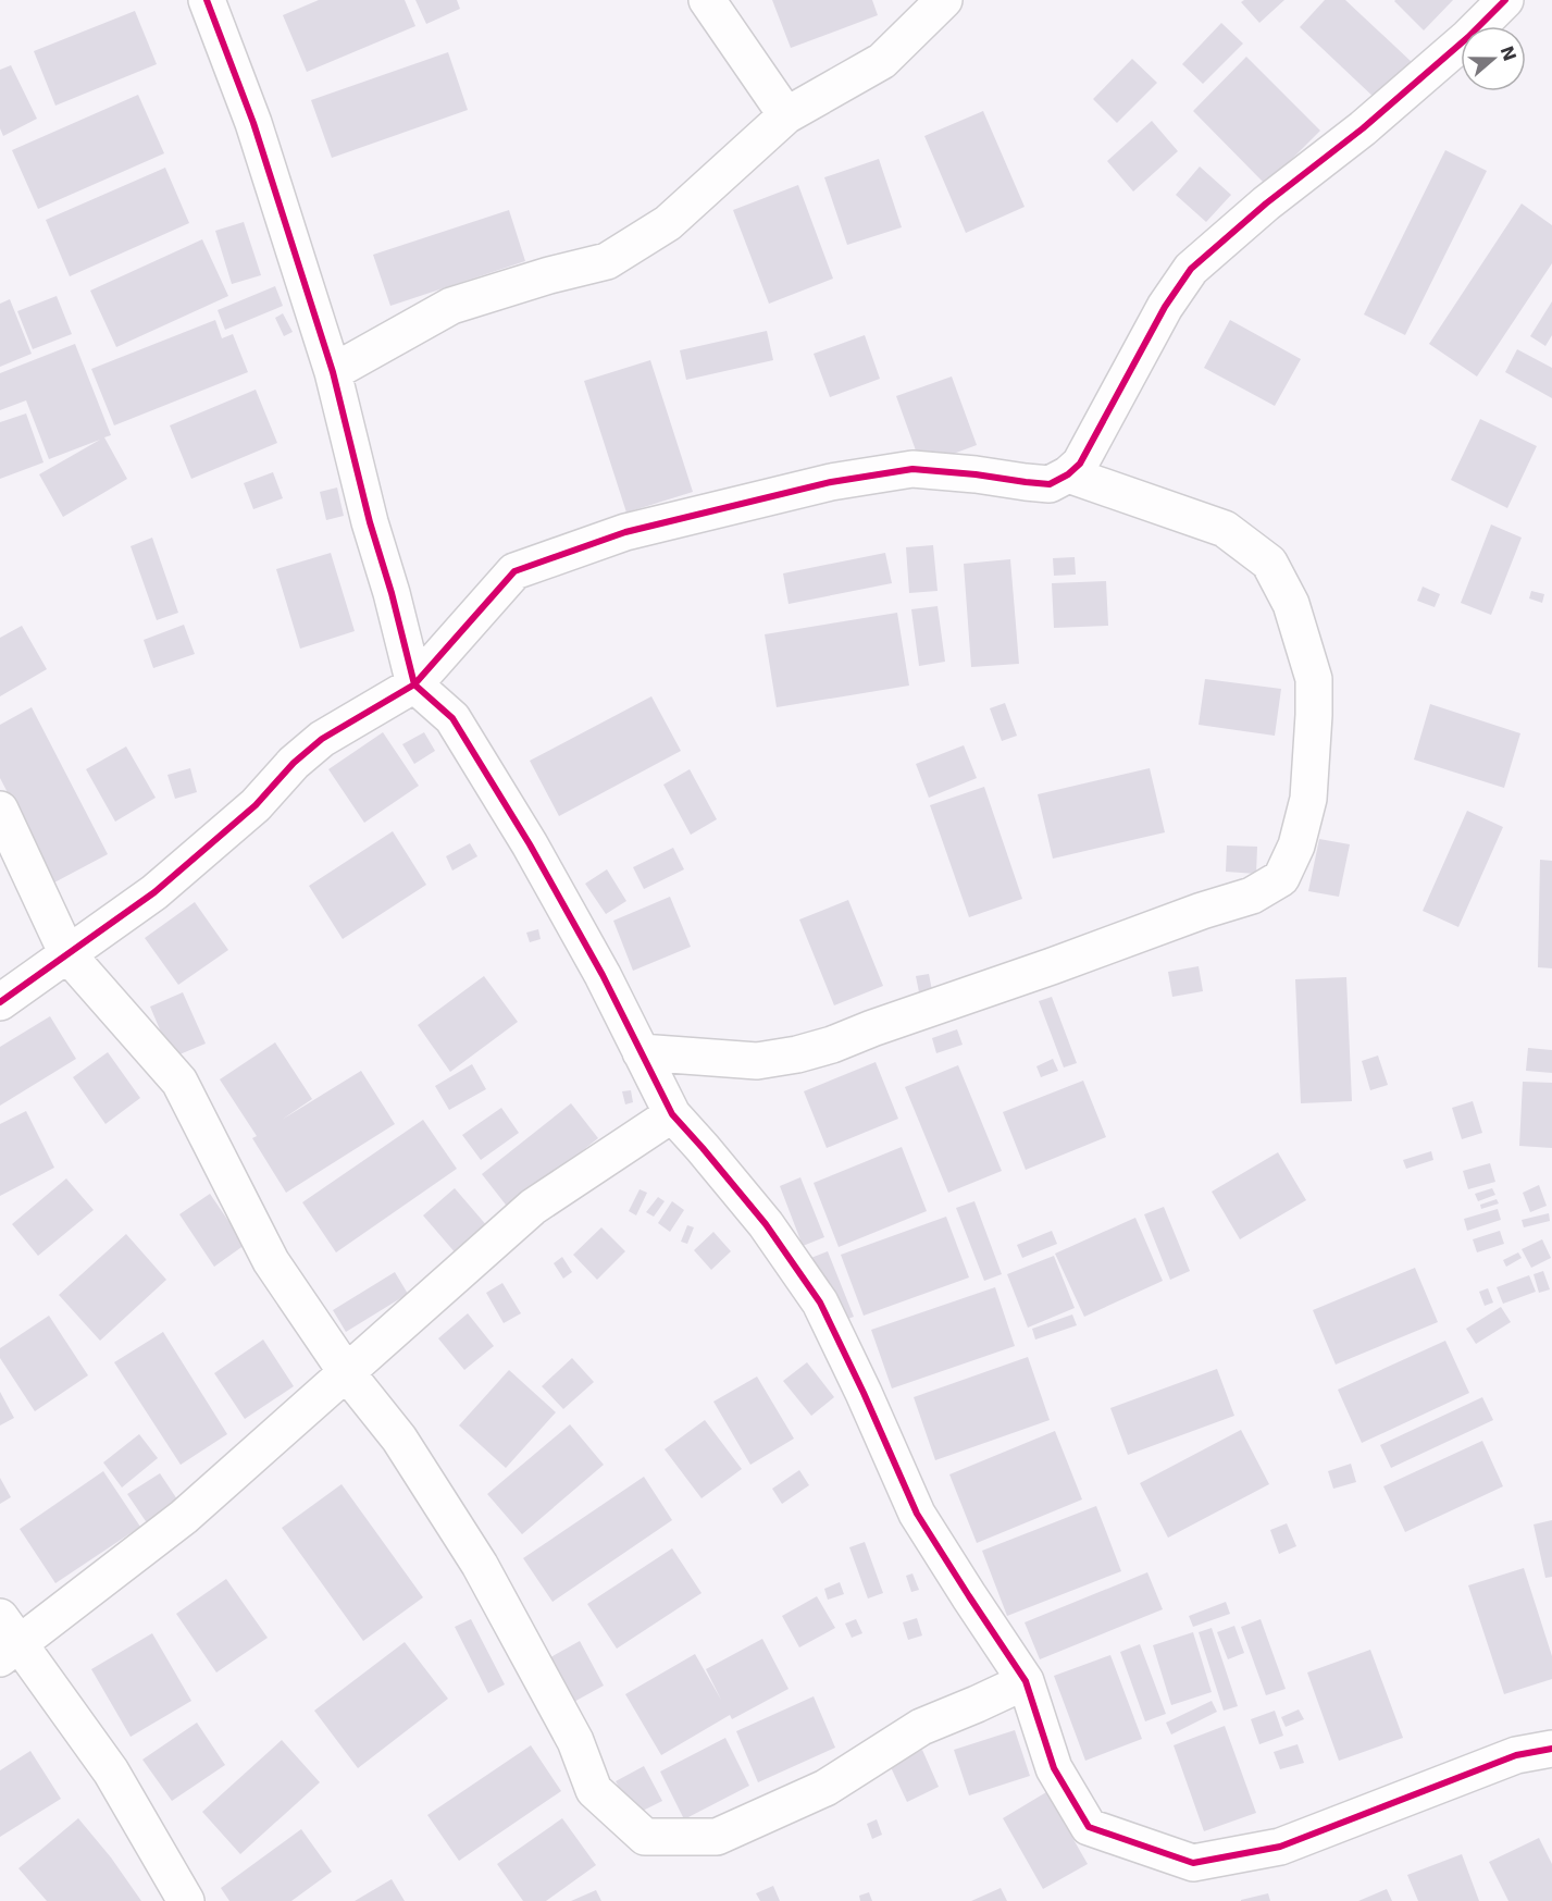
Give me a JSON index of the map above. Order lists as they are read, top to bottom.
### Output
{
  "north": "right"
}
